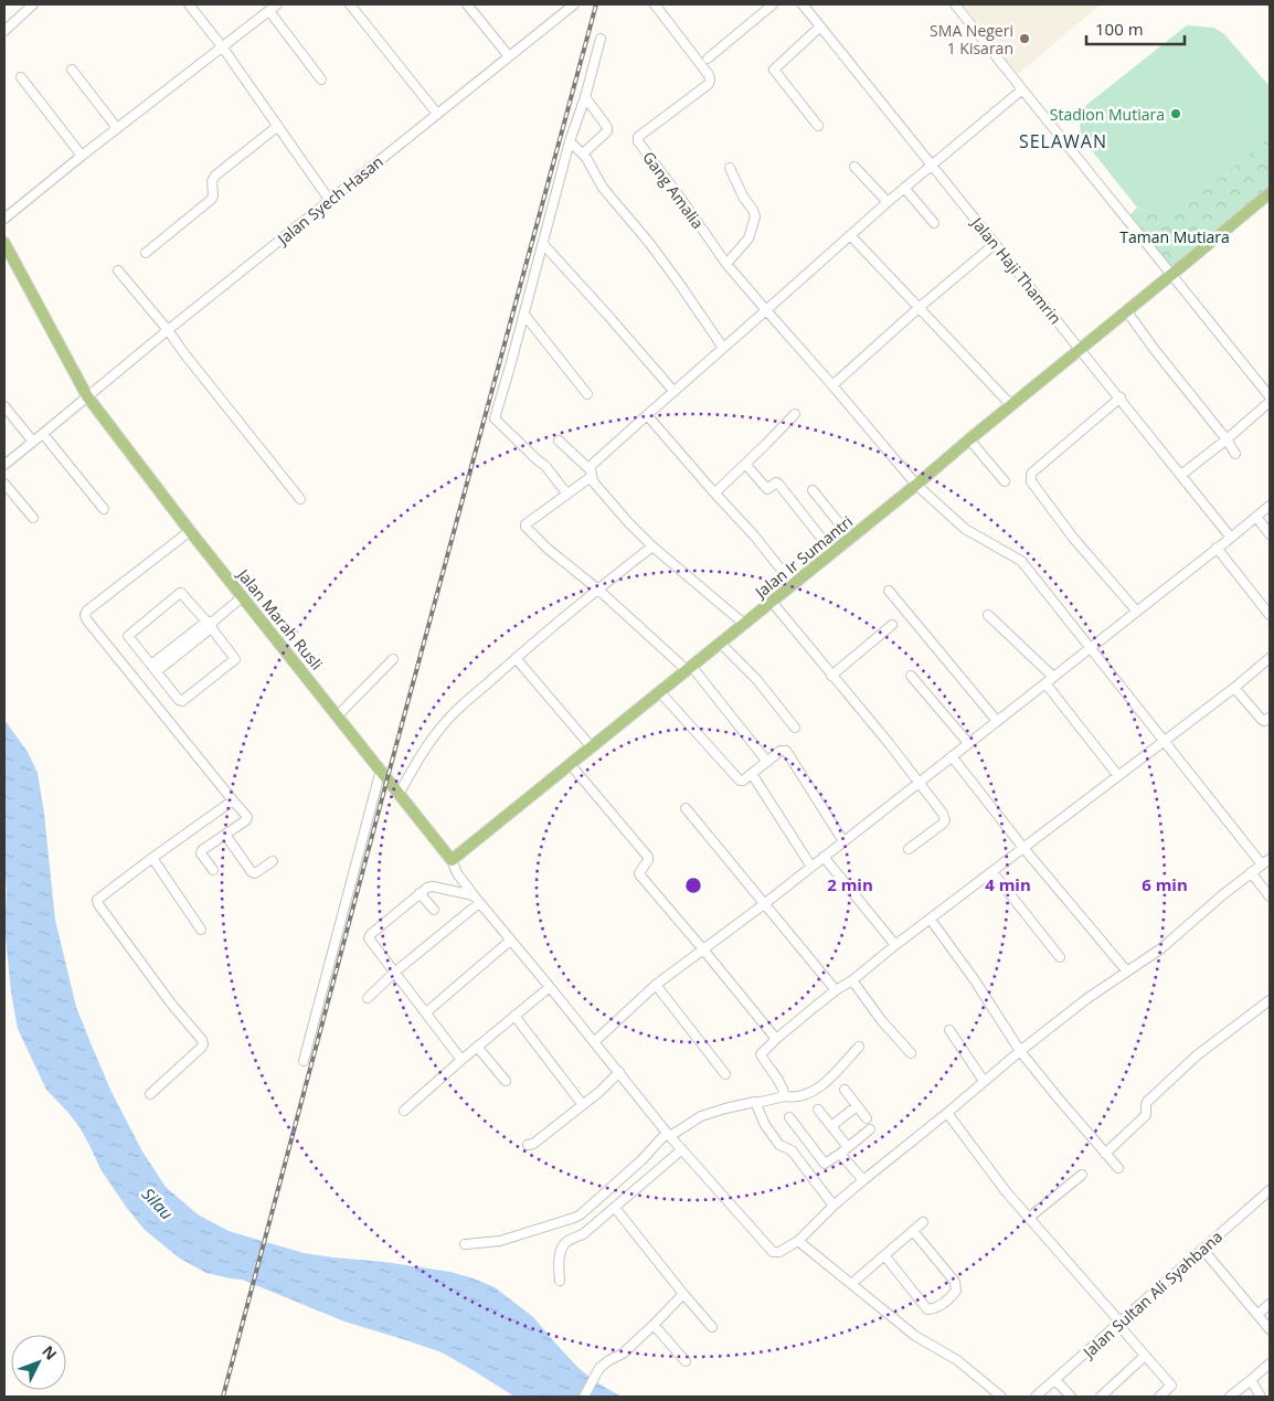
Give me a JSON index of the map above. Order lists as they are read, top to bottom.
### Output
{
  "streets": {
    "main road": ["Jalan Ir Sumantri", "Jalan Marah Rusli"],
    "street": [
      "Gang Amalia",
      "Jalan Syech Hasan",
      "Jalan Haji Thamrin",
      "Jalan Sultan Ali Syahbana"
    ]
  },
  "crossings": [
    ["Gang Amalia", "Jalan Ir Sumantri"],
    ["Jalan Syech Hasan", "Jalan Marah Rusli"],
    ["Jalan Haji Thamrin", "Jalan Ir Sumantri"],
    ["Jalan Ir Sumantri", "Jalan Marah Rusli"]
  ],
  "districts": ["SELAWAN"],
  "water": ["Silau"],
  "parks": ["Taman Mutiara"],
  "places": ["SMA Negeri 1 Kisaran", "Stadion Mutiara"],
  "scale_bar": "100 m",
  "north": "top right",
  "rings": ["2 min", "4 min", "6 min"]
}
